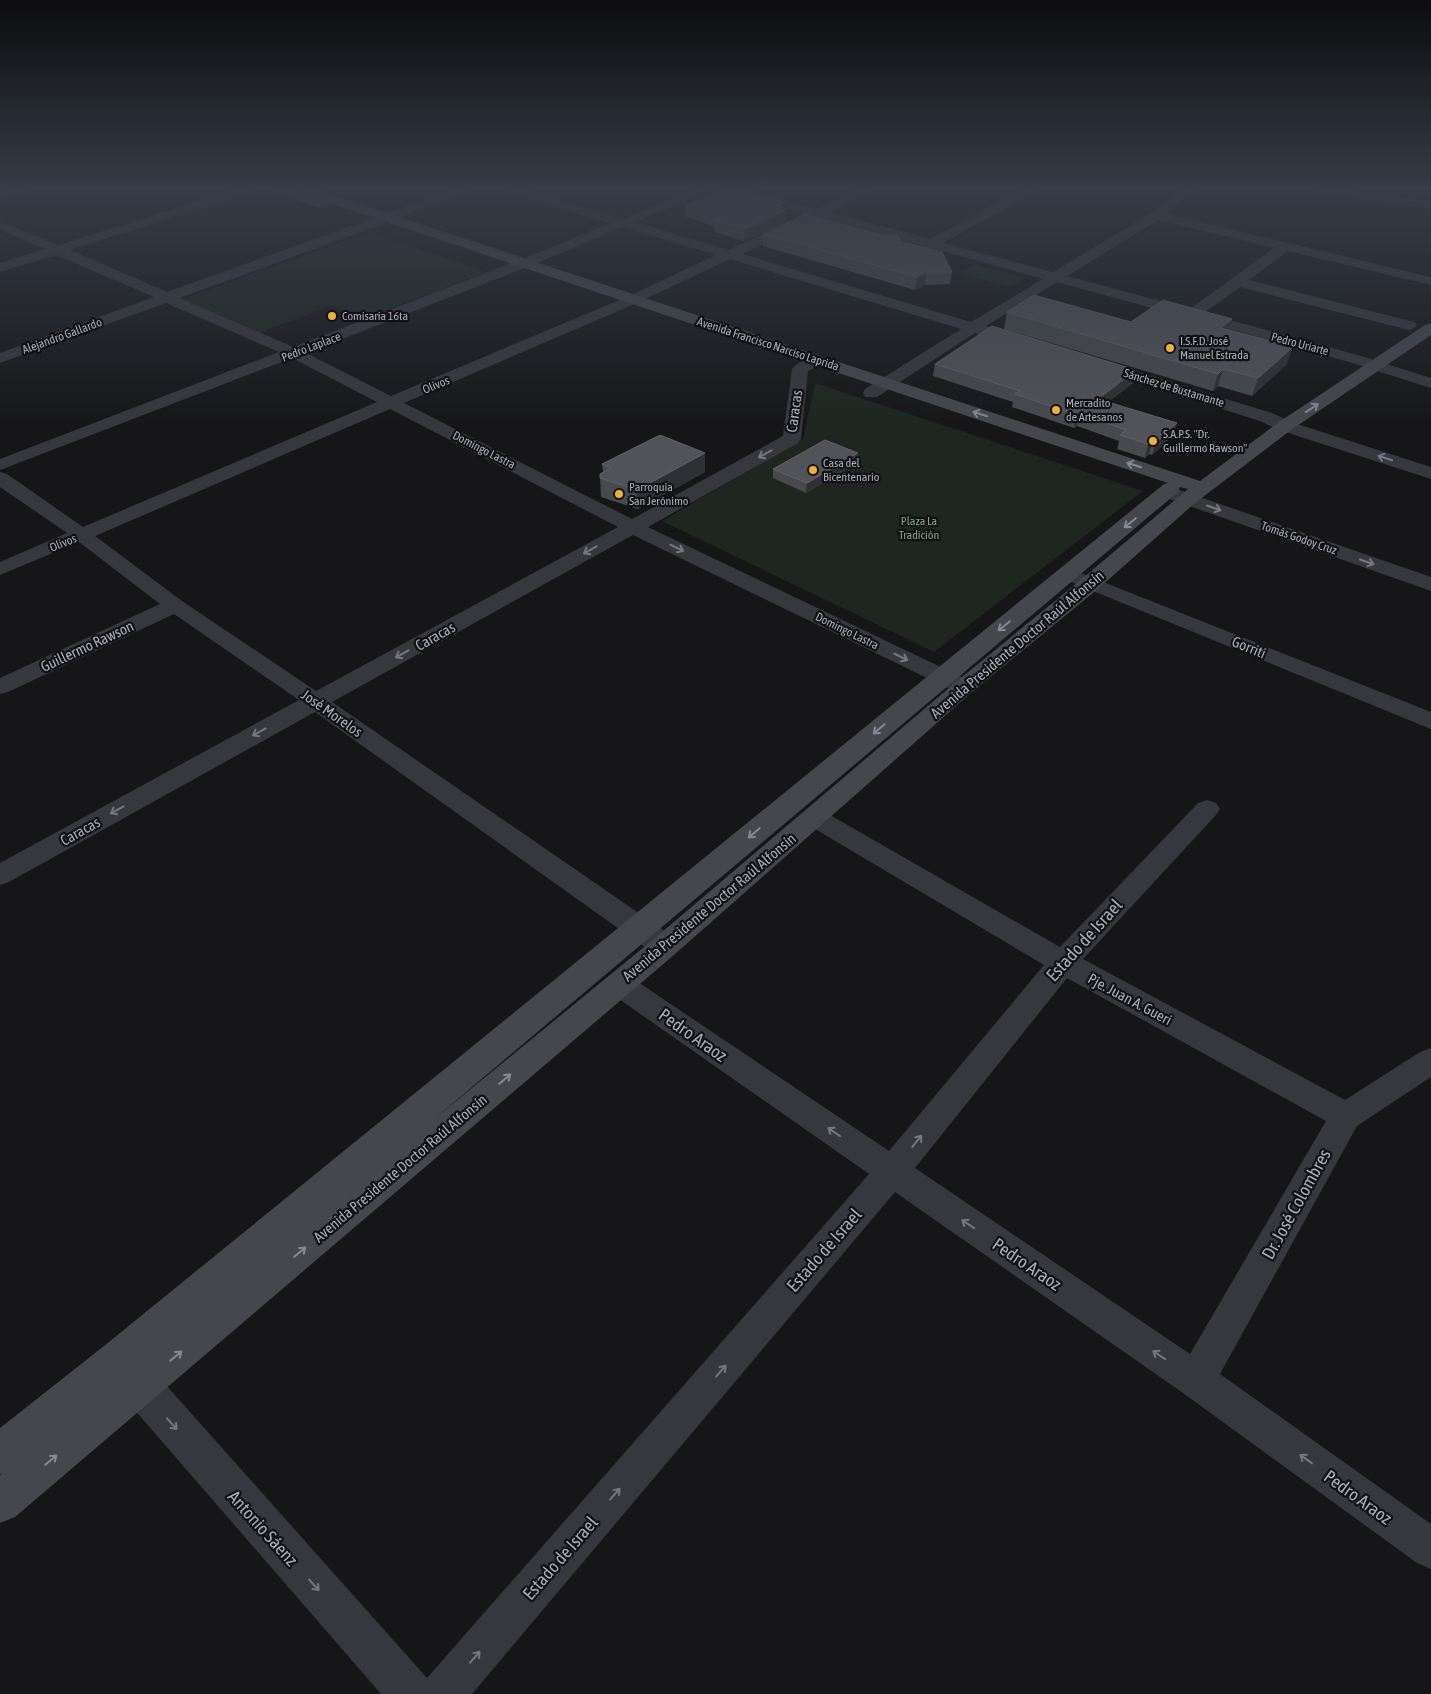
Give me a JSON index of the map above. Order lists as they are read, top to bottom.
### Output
{
  "streets": {
    "main road": ["Avenida Francisco Narciso Laprida", "Avenida Presidente Doctor Raúl Alfonsín"],
    "street": [
      "Alejandro Gallardo",
      "Pedro Uriarte",
      "Pedro Laplace",
      "Olivos",
      "Sánchez de Bustamante",
      "Caracas",
      "Domingo Lastra",
      "Tomás Godoy Cruz",
      "Guillermo Rawson",
      "Gorriti",
      "José Morelos",
      "Estado de Israel",
      "Pje. Juan A. Gueri",
      "Pedro Araoz",
      "Dr. José Colombres",
      "Antonio Sáenz"
    ]
  },
  "crossings": [
    ["Alejandro Gallardo", "Domingo Lastra"],
    ["Avenida Francisco Narciso Laprida", "Olivos"],
    ["Avenida Francisco Narciso Laprida", "Caracas"],
    ["Avenida Francisco Narciso Laprida", "Tomás Godoy Cruz"],
    ["Avenida Francisco Narciso Laprida", "Avenida Presidente Doctor Raúl Alfonsín"],
    ["Pedro Uriarte", "Avenida Presidente Doctor Raúl Alfonsín"],
    ["Pedro Laplace", "Domingo Lastra"],
    ["Olivos", "Domingo Lastra"],
    ["Olivos", "José Morelos"],
    ["Sánchez de Bustamante", "Avenida Presidente Doctor Raúl Alfonsín"],
    ["Caracas", "Domingo Lastra"],
    ["Caracas", "José Morelos"],
    ["Domingo Lastra", "Avenida Presidente Doctor Raúl Alfonsín"],
    ["Tomás Godoy Cruz", "Avenida Presidente Doctor Raúl Alfonsín"],
    ["Avenida Presidente Doctor Raúl Alfonsín", "Gorriti"],
    ["Avenida Presidente Doctor Raúl Alfonsín", "José Morelos"],
    ["Avenida Presidente Doctor Raúl Alfonsín", "Pje. Juan A. Gueri"],
    ["Avenida Presidente Doctor Raúl Alfonsín", "Pedro Araoz"],
    ["Avenida Presidente Doctor Raúl Alfonsín", "Antonio Sáenz"],
    ["Guillermo Rawson", "José Morelos"],
    ["Estado de Israel", "Pje. Juan A. Gueri"],
    ["Estado de Israel", "Pedro Araoz"],
    ["Pje. Juan A. Gueri", "Dr. José Colombres"],
    ["Pedro Araoz", "Dr. José Colombres"]
  ],
  "one_way": [
    "Caracas",
    "Domingo Lastra",
    "Estado de Israel",
    "Pedro Araoz",
    "Antonio Sáenz"
  ],
  "parks": ["Plaza La Tradición"],
  "places": [
    "Comisaría 16ta",
    "I.S.F.D. José Manuel Estrada",
    "Mercadito de Artesanos",
    "S.A.P.S. \"Dr. Guillermo Rawson\"",
    "Casa del Bicentenario",
    "Parroquia San Jerónimo"
  ]
}
